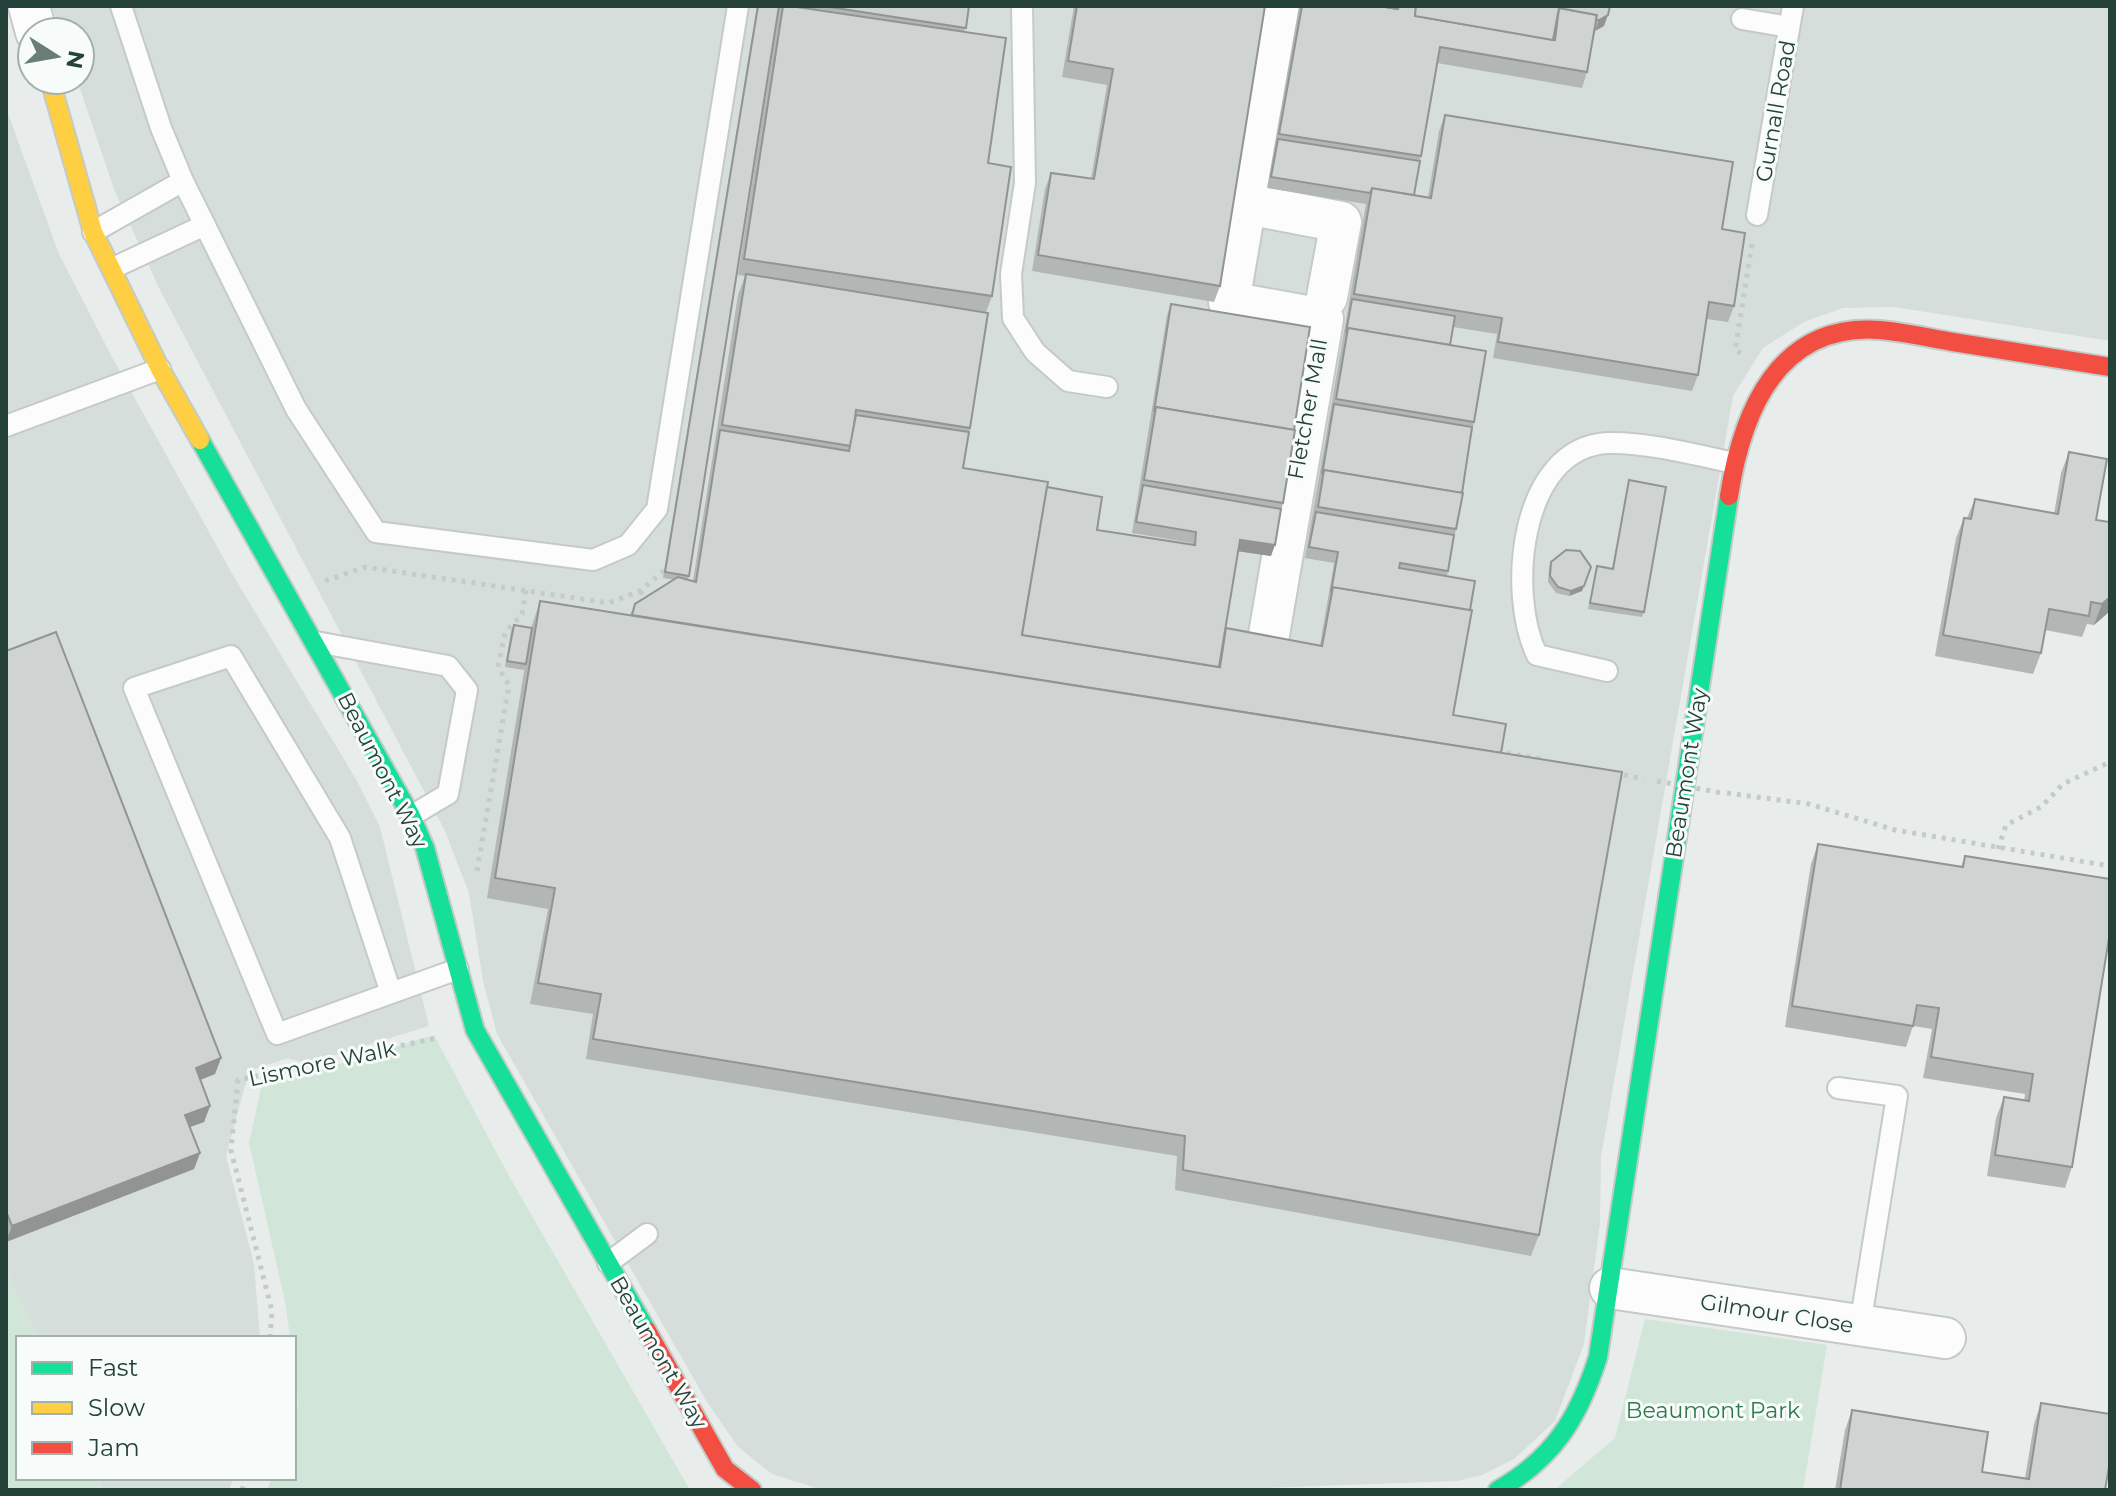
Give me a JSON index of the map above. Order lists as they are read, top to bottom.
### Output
{
  "streets": {
    "street": ["Fletcher Mall", "Beaumont Way", "Gilmour Close"],
    "lane": ["Gurnall Road"],
    "path": ["Lismore Walk"]
  },
  "crossings": [
    ["Beaumont Way", "Lismore Walk"],
    ["Beaumont Way", "Gilmour Close"]
  ],
  "parks": ["Beaumont Park"],
  "legend": ["Fast", "Slow", "Jam"],
  "north": "right"
}
